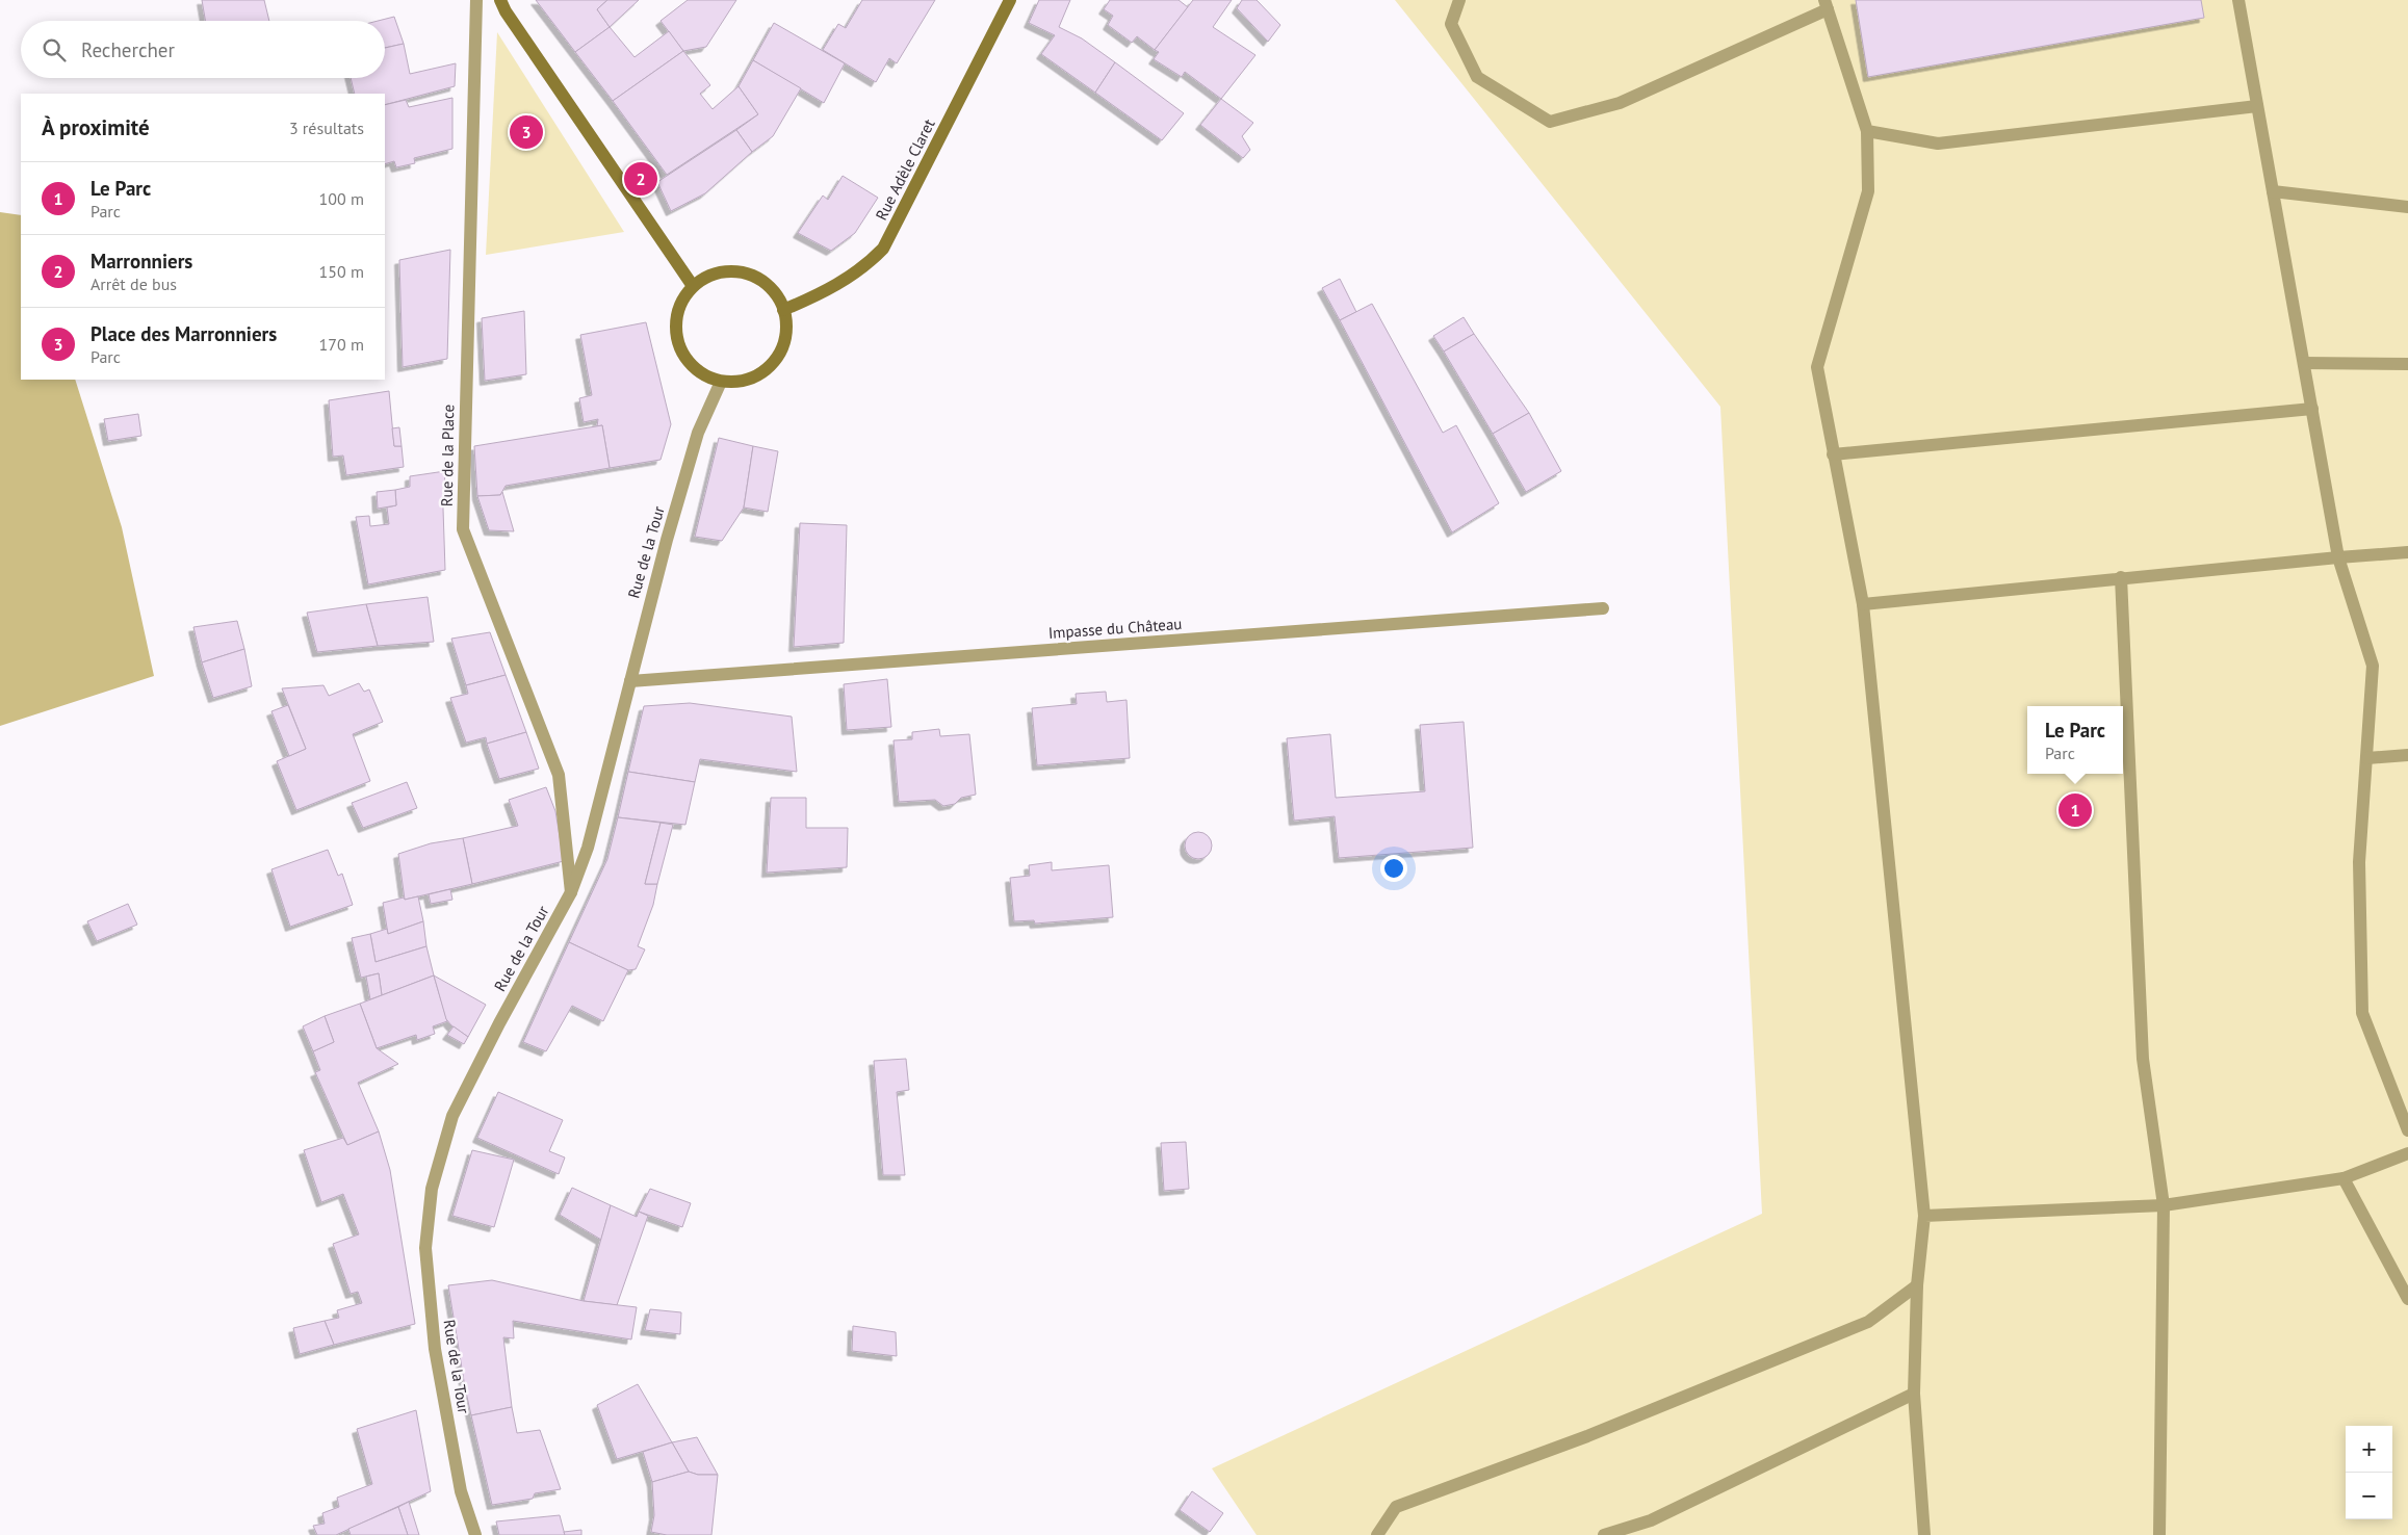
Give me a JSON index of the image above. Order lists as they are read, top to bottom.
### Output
{
  "streets": {
    "street": [
      "Rue Adèle Claret",
      "Rue de la Place",
      "Rue de la Tour",
      "Impasse du Château"
    ]
  },
  "crossings": [
    ["Rue Adèle Claret", "Rue de la Tour"],
    ["Rue de la Place", "Rue de la Tour"],
    ["Rue de la Tour", "Impasse du Château"]
  ],
  "page": {
    "search": "Rechercher",
    "heading": ["À proximité", "3 résultats"],
    "pins": ["3", "2", "1"],
    "list": [
      {
        "mark": "1",
        "name": "Le Parc",
        "note": "Parc",
        "value": "100 m"
      },
      {
        "mark": "2",
        "name": "Marronniers",
        "note": "Arrêt de bus",
        "value": "150 m"
      },
      {
        "mark": "3",
        "name": "Place des Marronniers",
        "note": "Parc",
        "value": "170 m"
      }
    ],
    "popup": ["Le Parc", "Parc"],
    "map_buttons": ["+", "−"]
  }
}
